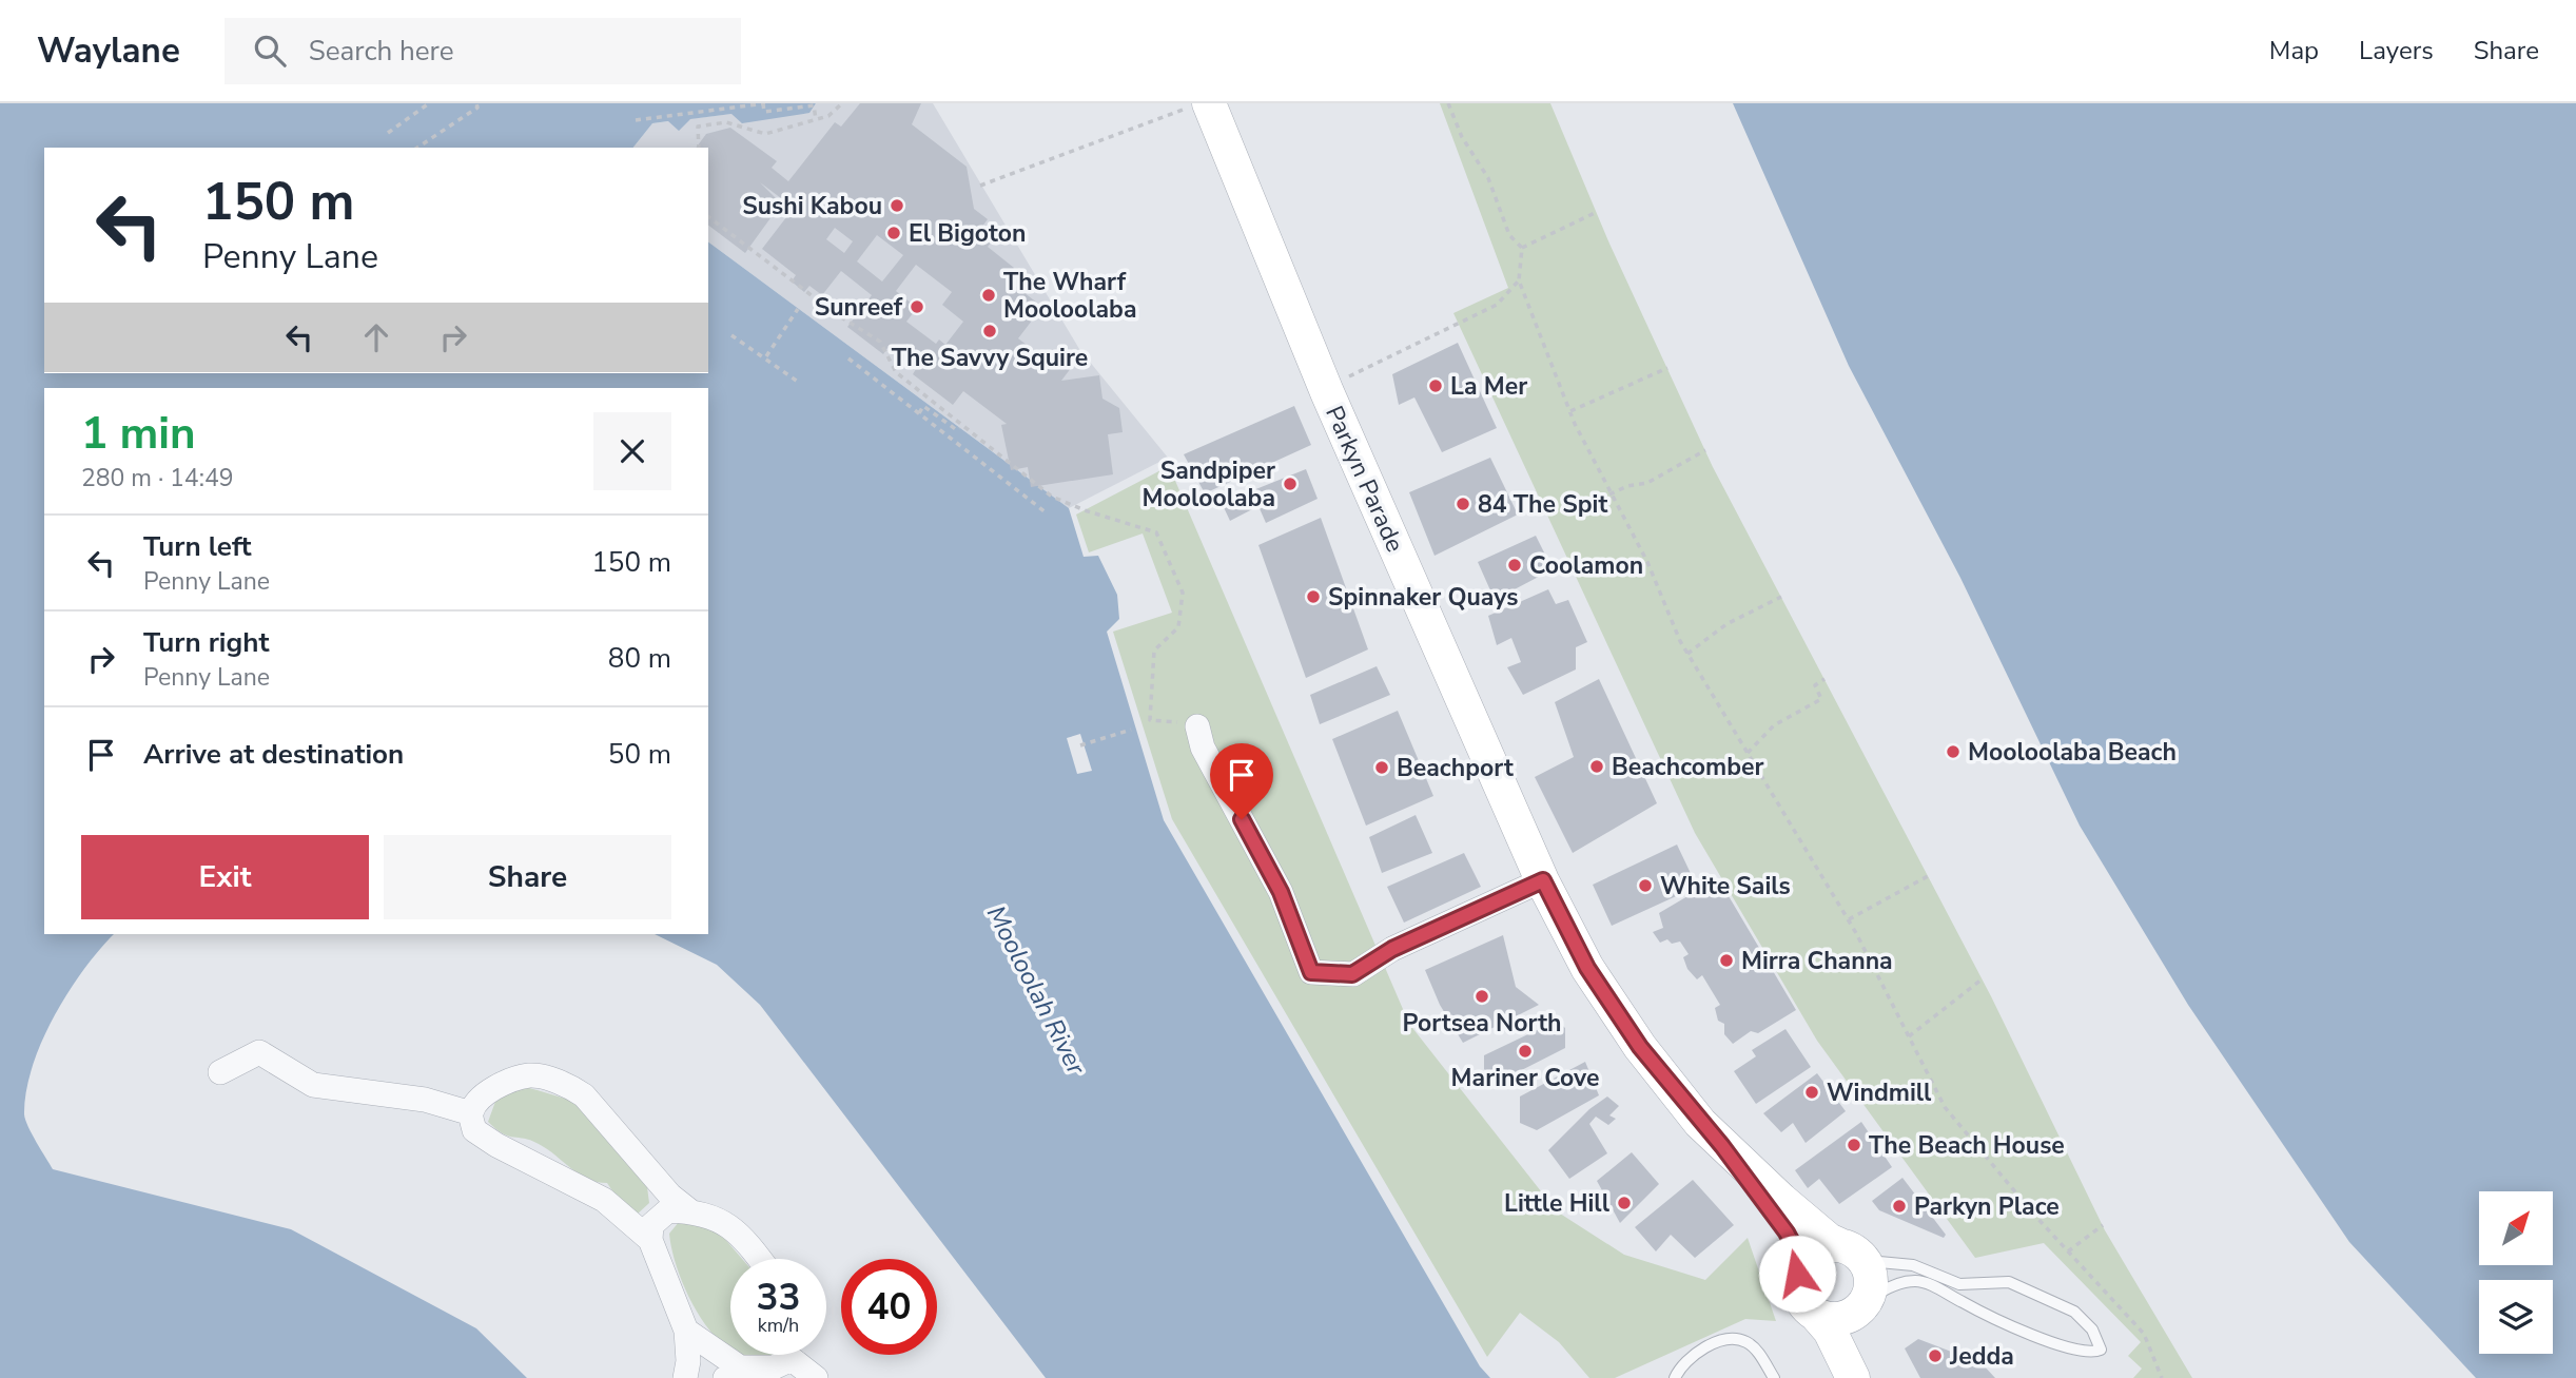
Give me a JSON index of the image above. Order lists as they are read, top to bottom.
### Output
{
  "streets": {
    "street": ["Parkyn Parade"]
  },
  "water": ["Mooloolah River"],
  "places": [
    "Sushi Kabou",
    "El Bigoton",
    "The Wharf Mooloolaba",
    "Sunreef",
    "The Savvy Squire",
    "La Mer",
    "Sandpiper Mooloolaba",
    "84 The Spit",
    "Coolamon",
    "Spinnaker Quays",
    "Mooloolaba Beach",
    "Beachcomber",
    "Beachport",
    "White Sails",
    "Mirra Channa",
    "Portsea North",
    "Mariner Cove",
    "Windmill",
    "The Beach House",
    "Little Hill",
    "Parkyn Place",
    "Jedda"
  ],
  "north": "top right",
  "page": {
    "header": "Waylane",
    "search": "Search here",
    "nav": ["Map", "Layers", "Share"],
    "turn": ["150 m", "Penny Lane"],
    "heading": ["1 min", "280 m · 14:49"],
    "list": [
      {
        "name": "Turn left",
        "note": "Penny Lane",
        "value": "150 m"
      },
      {
        "name": "Turn right",
        "note": "Penny Lane",
        "value": "80 m"
      },
      {
        "name": "Arrive at destination",
        "value": "50 m"
      }
    ],
    "buttons": ["Exit", "Share"],
    "speed": "33 km/h",
    "limit": "40"
  }
}
